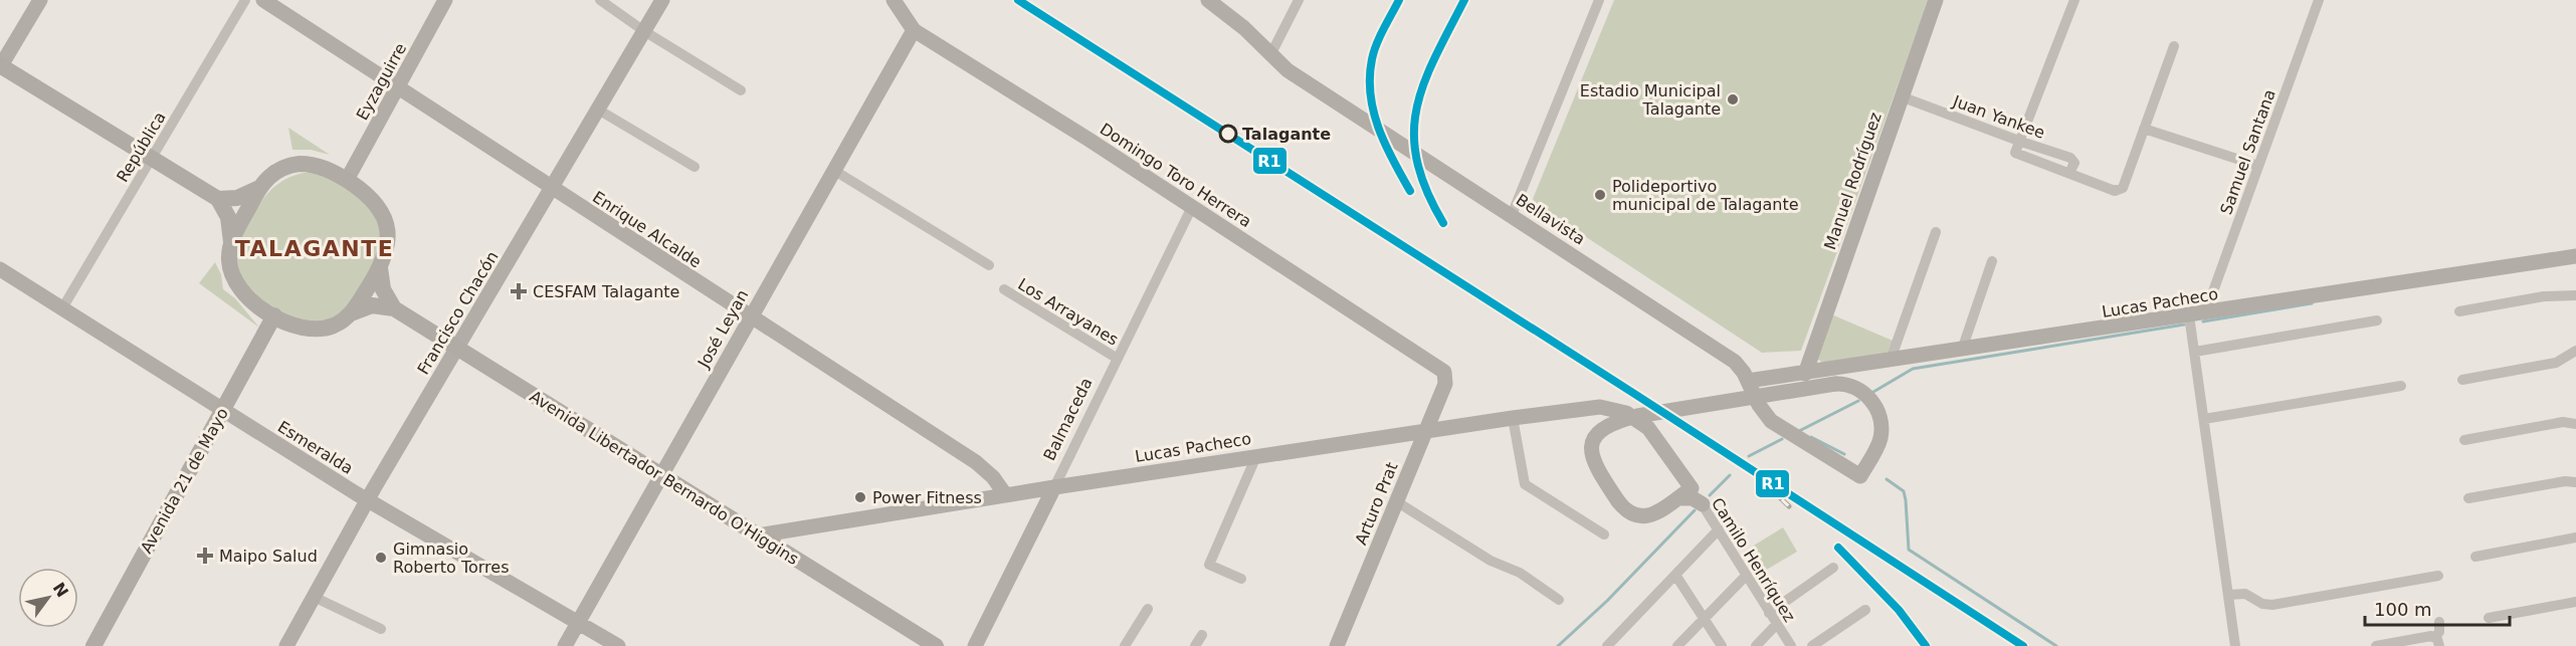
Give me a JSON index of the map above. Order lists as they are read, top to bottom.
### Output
{
  "streets": {
    "main road": ["Avenida Libertador Bernardo O'Higgins", "Avenida 21 de Mayo"],
    "street": [
      "Eyzaguirre",
      "Juan Yankee",
      "República",
      "Samuel Santana",
      "Domingo Toro Herrera",
      "Manuel Rodríguez",
      "Bellavista",
      "Enrique Alcalde",
      "Lucas Pacheco",
      "Los Arrayanes",
      "Francisco Chacón",
      "José Leyan",
      "Balmaceda",
      "Esmeralda",
      "Arturo Prat",
      "Camilo Henríquez"
    ]
  },
  "crossings": [
    ["Eyzaguirre", "Enrique Alcalde"],
    ["Eyzaguirre", "Avenida 21 de Mayo"],
    ["Juan Yankee", "Manuel Rodríguez"],
    ["República", "Esmeralda"],
    ["Samuel Santana", "Lucas Pacheco"],
    ["Domingo Toro Herrera", "José Leyan"],
    ["Domingo Toro Herrera", "Balmaceda"],
    ["Domingo Toro Herrera", "Arturo Prat"],
    ["Manuel Rodríguez", "Lucas Pacheco"],
    ["Bellavista", "Lucas Pacheco"],
    ["Enrique Alcalde", "Lucas Pacheco"],
    ["Enrique Alcalde", "Francisco Chacón"],
    ["Enrique Alcalde", "José Leyan"],
    ["Lucas Pacheco", "Balmaceda"],
    ["Lucas Pacheco", "Avenida Libertador Bernardo O'Higgins"],
    ["Lucas Pacheco", "Arturo Prat"],
    ["Lucas Pacheco", "Camilo Henríquez"],
    ["Los Arrayanes", "Balmaceda"],
    ["Francisco Chacón", "Esmeralda"],
    ["Francisco Chacón", "Avenida Libertador Bernardo O'Higgins"],
    ["José Leyan", "Esmeralda"],
    ["José Leyan", "Avenida Libertador Bernardo O'Higgins"],
    ["Esmeralda", "Avenida 21 de Mayo"]
  ],
  "districts": ["TALAGANTE"],
  "places": {
    "other": [
      "Estadio Municipal Talagante",
      "Talagante",
      "Polideportivo municipal de Talagante",
      "Power Fitness",
      "Gimnasio Roberto Torres"
    ],
    "health": ["CESFAM Talagante", "Maipo Salud"]
  },
  "lines": ["transit line R1"],
  "scale_bar": "100 m",
  "north": "top right"
}
